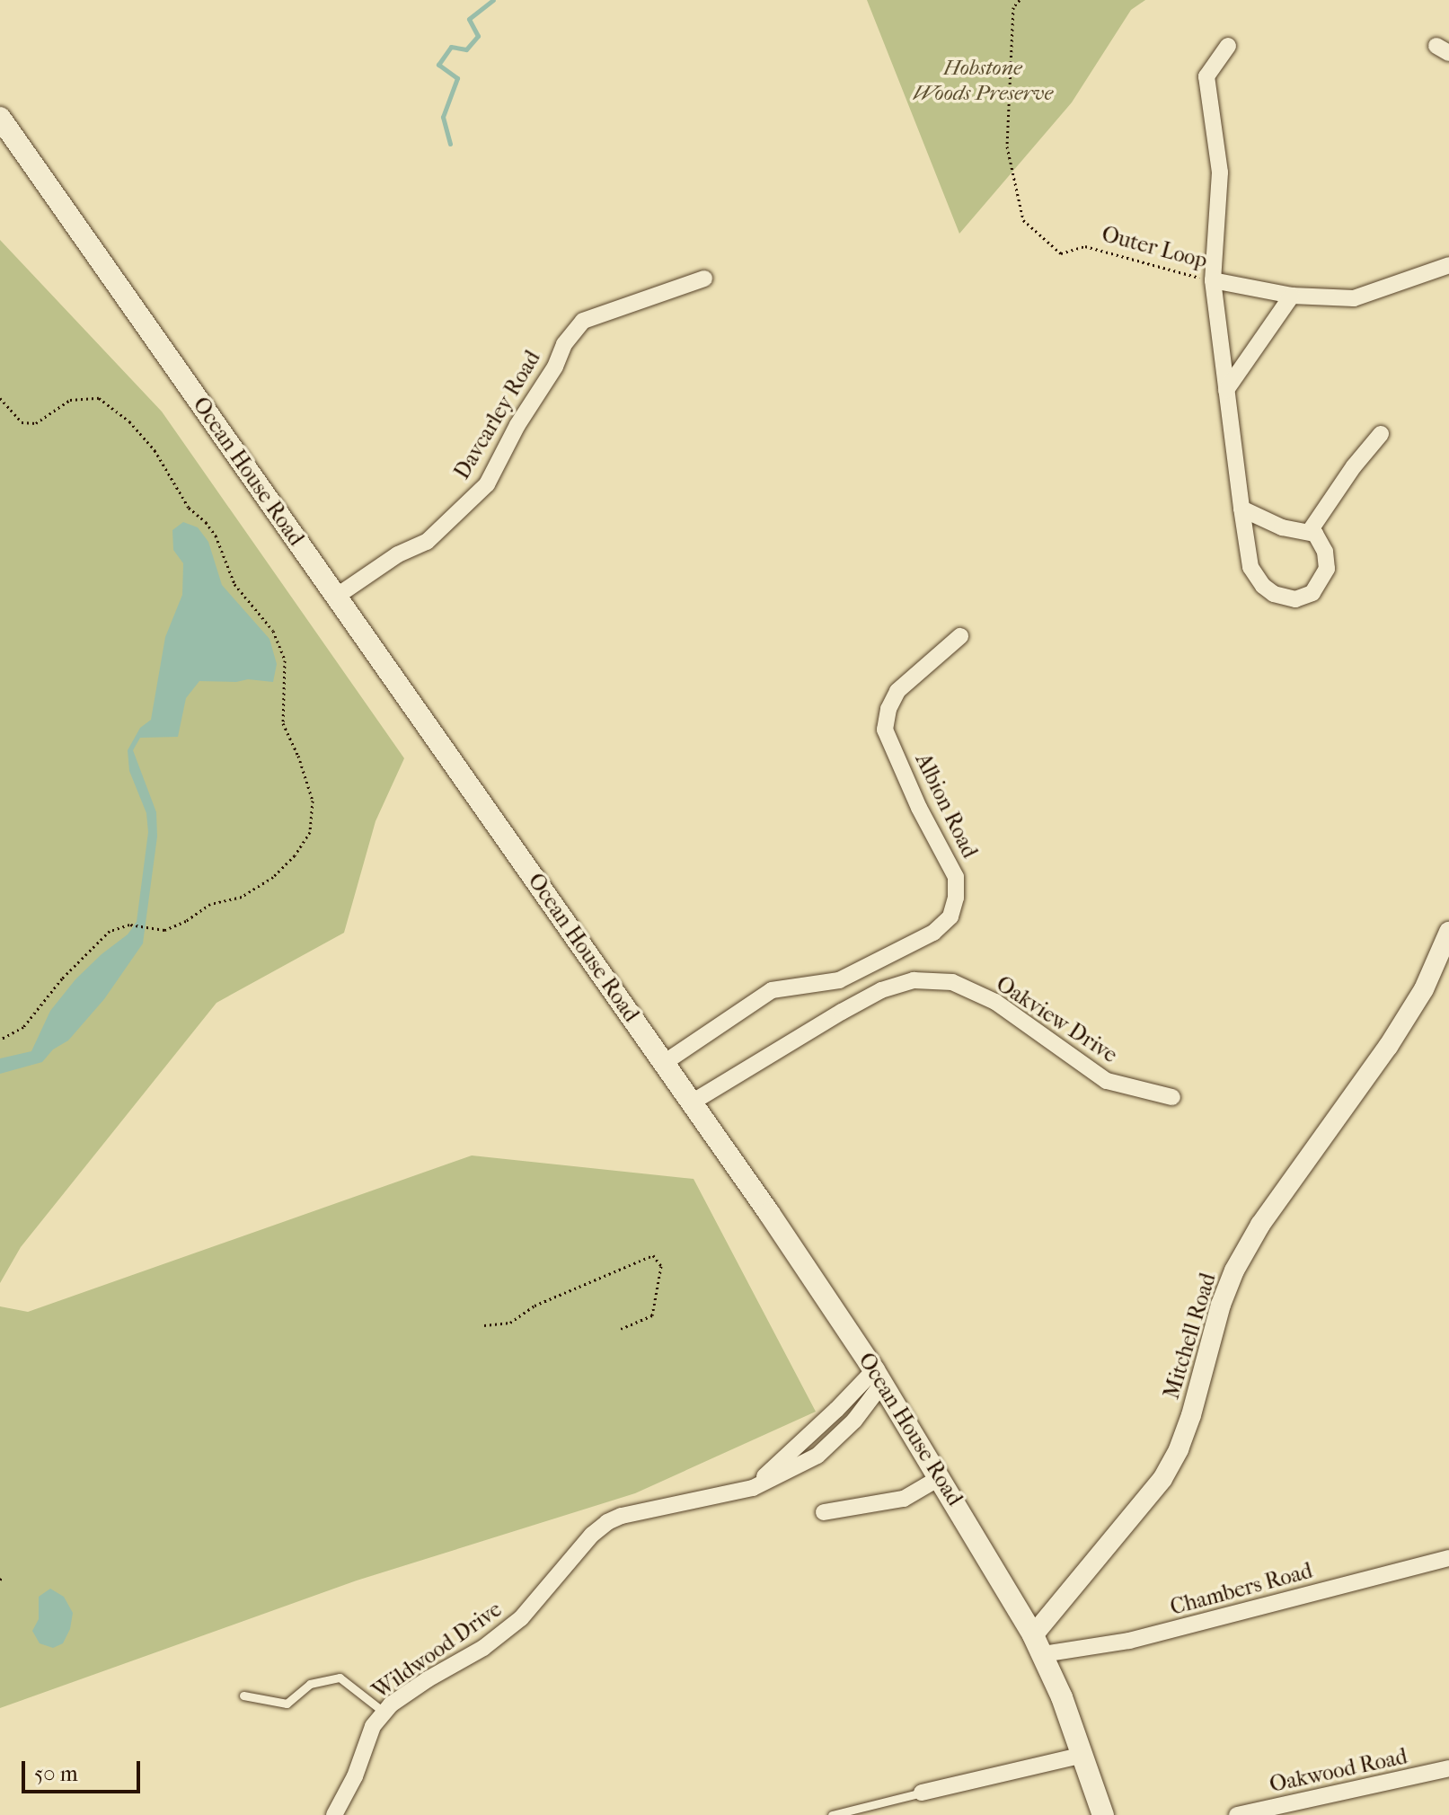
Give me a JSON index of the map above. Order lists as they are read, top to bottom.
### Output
{
  "streets": {
    "main road": ["Ocean House Road"],
    "street": [
      "Davcarley Road",
      "Albion Road",
      "Oakview Drive",
      "Mitchell Road",
      "Chambers Road",
      "Wildwood Drive",
      "Oakwood Road"
    ],
    "path": ["Outer Loop"]
  },
  "crossings": [
    ["Davcarley Road", "Ocean House Road"],
    ["Ocean House Road", "Albion Road"],
    ["Ocean House Road", "Oakview Drive"],
    ["Ocean House Road", "Mitchell Road"],
    ["Ocean House Road", "Chambers Road"],
    ["Ocean House Road", "Wildwood Drive"],
    ["Mitchell Road", "Chambers Road"]
  ],
  "parks": ["Hobstone Woods Preserve"],
  "scale_bar": "50 m"
}
